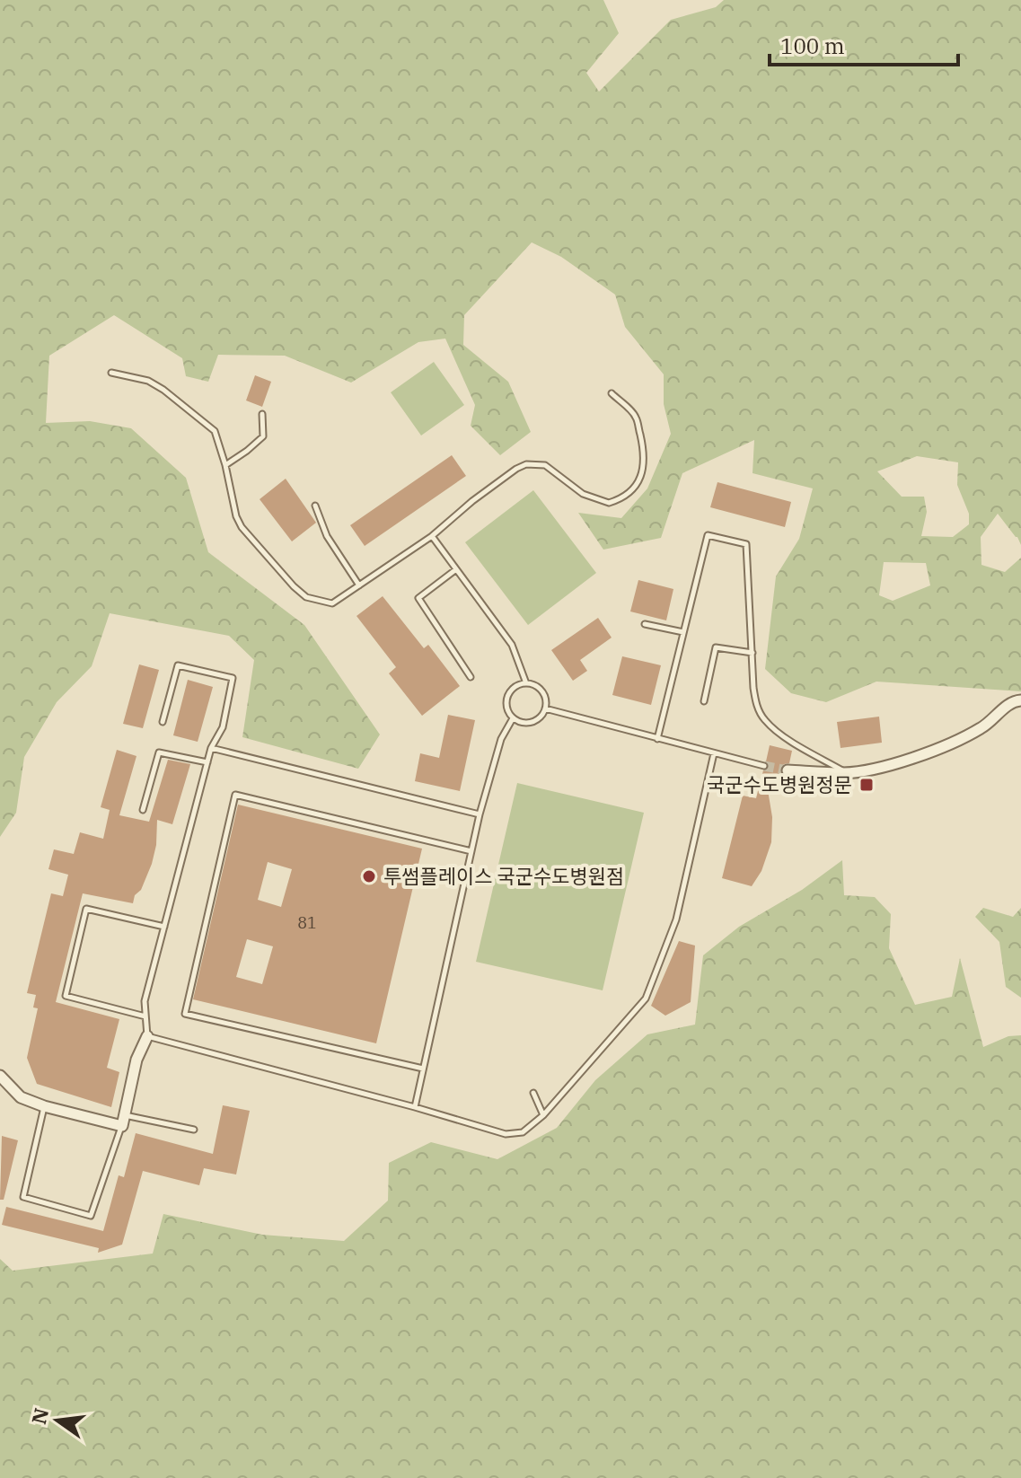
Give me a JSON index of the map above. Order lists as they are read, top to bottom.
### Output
{
  "places": {
    "transit": ["국군수도병원정문"],
    "other": ["투썸플레이스 국군수도병원점"]
  },
  "house_numbers": ["81"],
  "scale_bar": "100 m",
  "north": "left"
}
